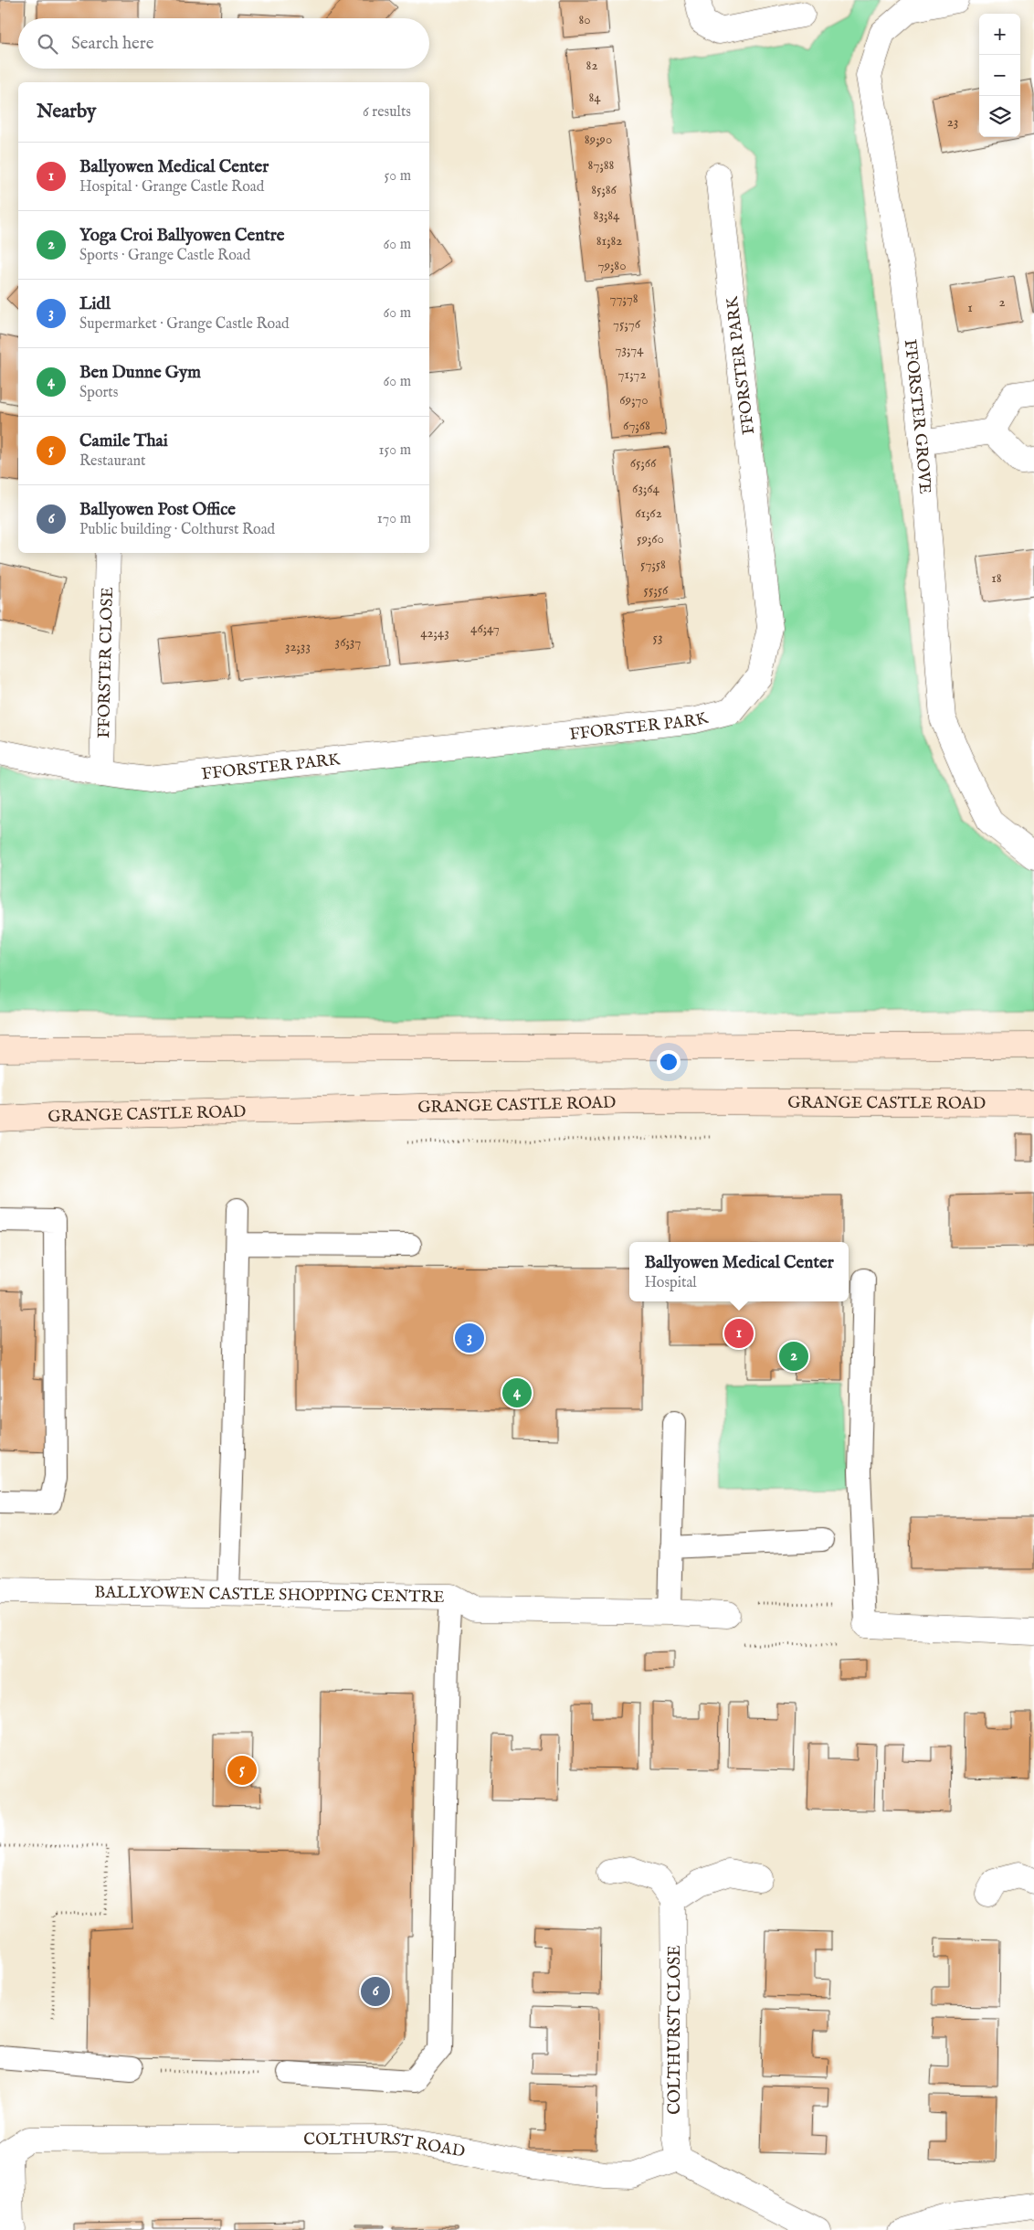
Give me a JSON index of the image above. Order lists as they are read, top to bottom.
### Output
{
  "streets": {
    "main road": ["GRANGE CASTLE ROAD"],
    "street": [
      "FFORSTER PARK",
      "FFORSTER GROVE",
      "FFORSTER CLOSE",
      "BALLYOWEN CASTLE SHOPPING CENTRE",
      "COLTHURST CLOSE",
      "COLTHURST ROAD"
    ]
  },
  "crossings": [
    ["FFORSTER PARK", "FFORSTER CLOSE"],
    ["COLTHURST CLOSE", "COLTHURST ROAD"]
  ],
  "house_numbers": [
    "80",
    "82",
    "84",
    "23",
    "89;90",
    "87;88",
    "85;86",
    "83;84",
    "81;82",
    "79;80",
    "77;78",
    "2",
    "1",
    "75;76",
    "73;74",
    "71;72",
    "69;70",
    "67;68",
    "65;66",
    "63;64",
    "61;62",
    "59;60",
    "57;58",
    "18",
    "55;56",
    "46;47",
    "42;43",
    "53",
    "36;37",
    "32;33"
  ],
  "page": {
    "map_buttons": ["+", "−"],
    "search": "Search here",
    "heading": ["Nearby", "6 results"],
    "list": [
      {
        "mark": "1",
        "name": "Ballyowen Medical Center",
        "note": "Hospital · Grange Castle Road",
        "value": "50 m"
      },
      {
        "mark": "2",
        "name": "Yoga Croi Ballyowen Centre",
        "note": "Sports · Grange Castle Road",
        "value": "60 m"
      },
      {
        "mark": "3",
        "name": "Lidl",
        "note": "Supermarket · Grange Castle Road",
        "value": "60 m"
      },
      {
        "mark": "4",
        "name": "Ben Dunne Gym",
        "note": "Sports",
        "value": "60 m"
      },
      {
        "mark": "5",
        "name": "Camile Thai",
        "note": "Restaurant",
        "value": "150 m"
      },
      {
        "mark": "6",
        "name": "Ballyowen Post Office",
        "note": "Public building · Colthurst Road",
        "value": "170 m"
      }
    ],
    "popup": ["Ballyowen Medical Center", "Hospital"],
    "pins": [
      "1",
      "3",
      "2",
      "4",
      "5",
      "6"
    ]
  }
}
